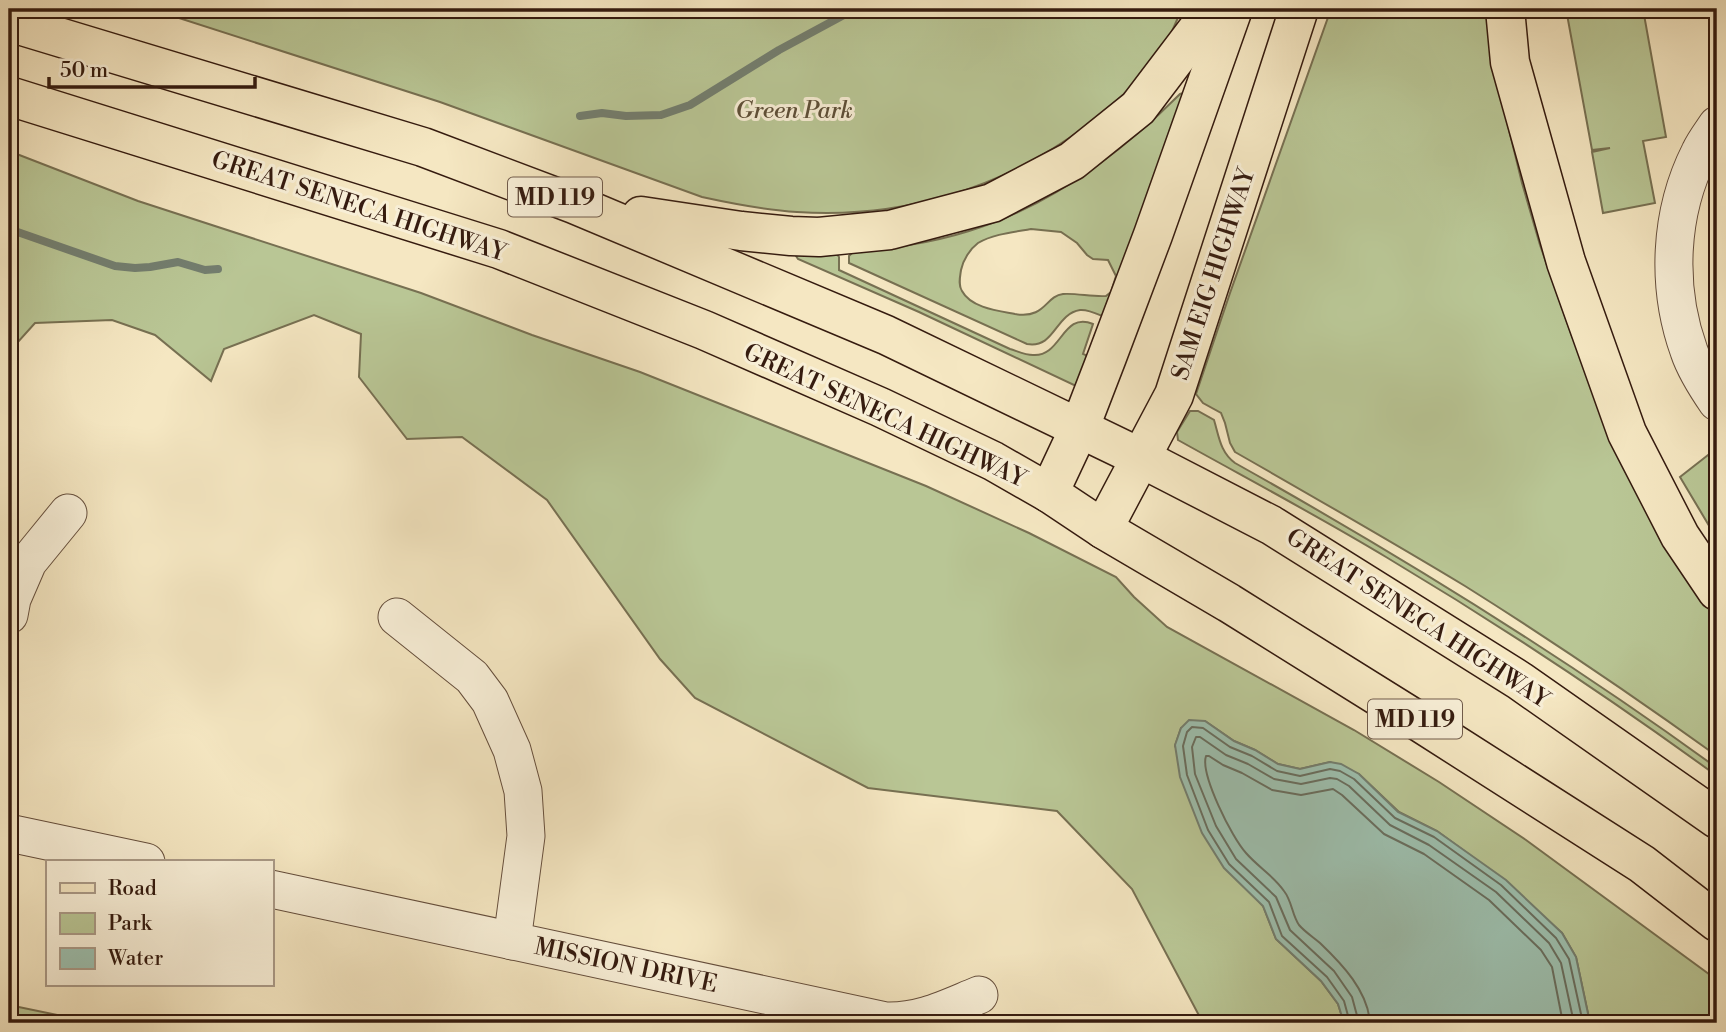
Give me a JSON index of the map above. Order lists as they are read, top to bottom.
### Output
{
  "streets": {
    "main road": ["MD 119", "GREAT SENECA HIGHWAY", "SAM EIG HIGHWAY"],
    "street": ["MISSION DRIVE"]
  },
  "crossings": [
    ["GREAT SENECA HIGHWAY", "SAM EIG HIGHWAY"]
  ],
  "parks": ["Green Park"],
  "legend": ["Road", "Park", "Water"],
  "scale_bar": "50 m"
}
